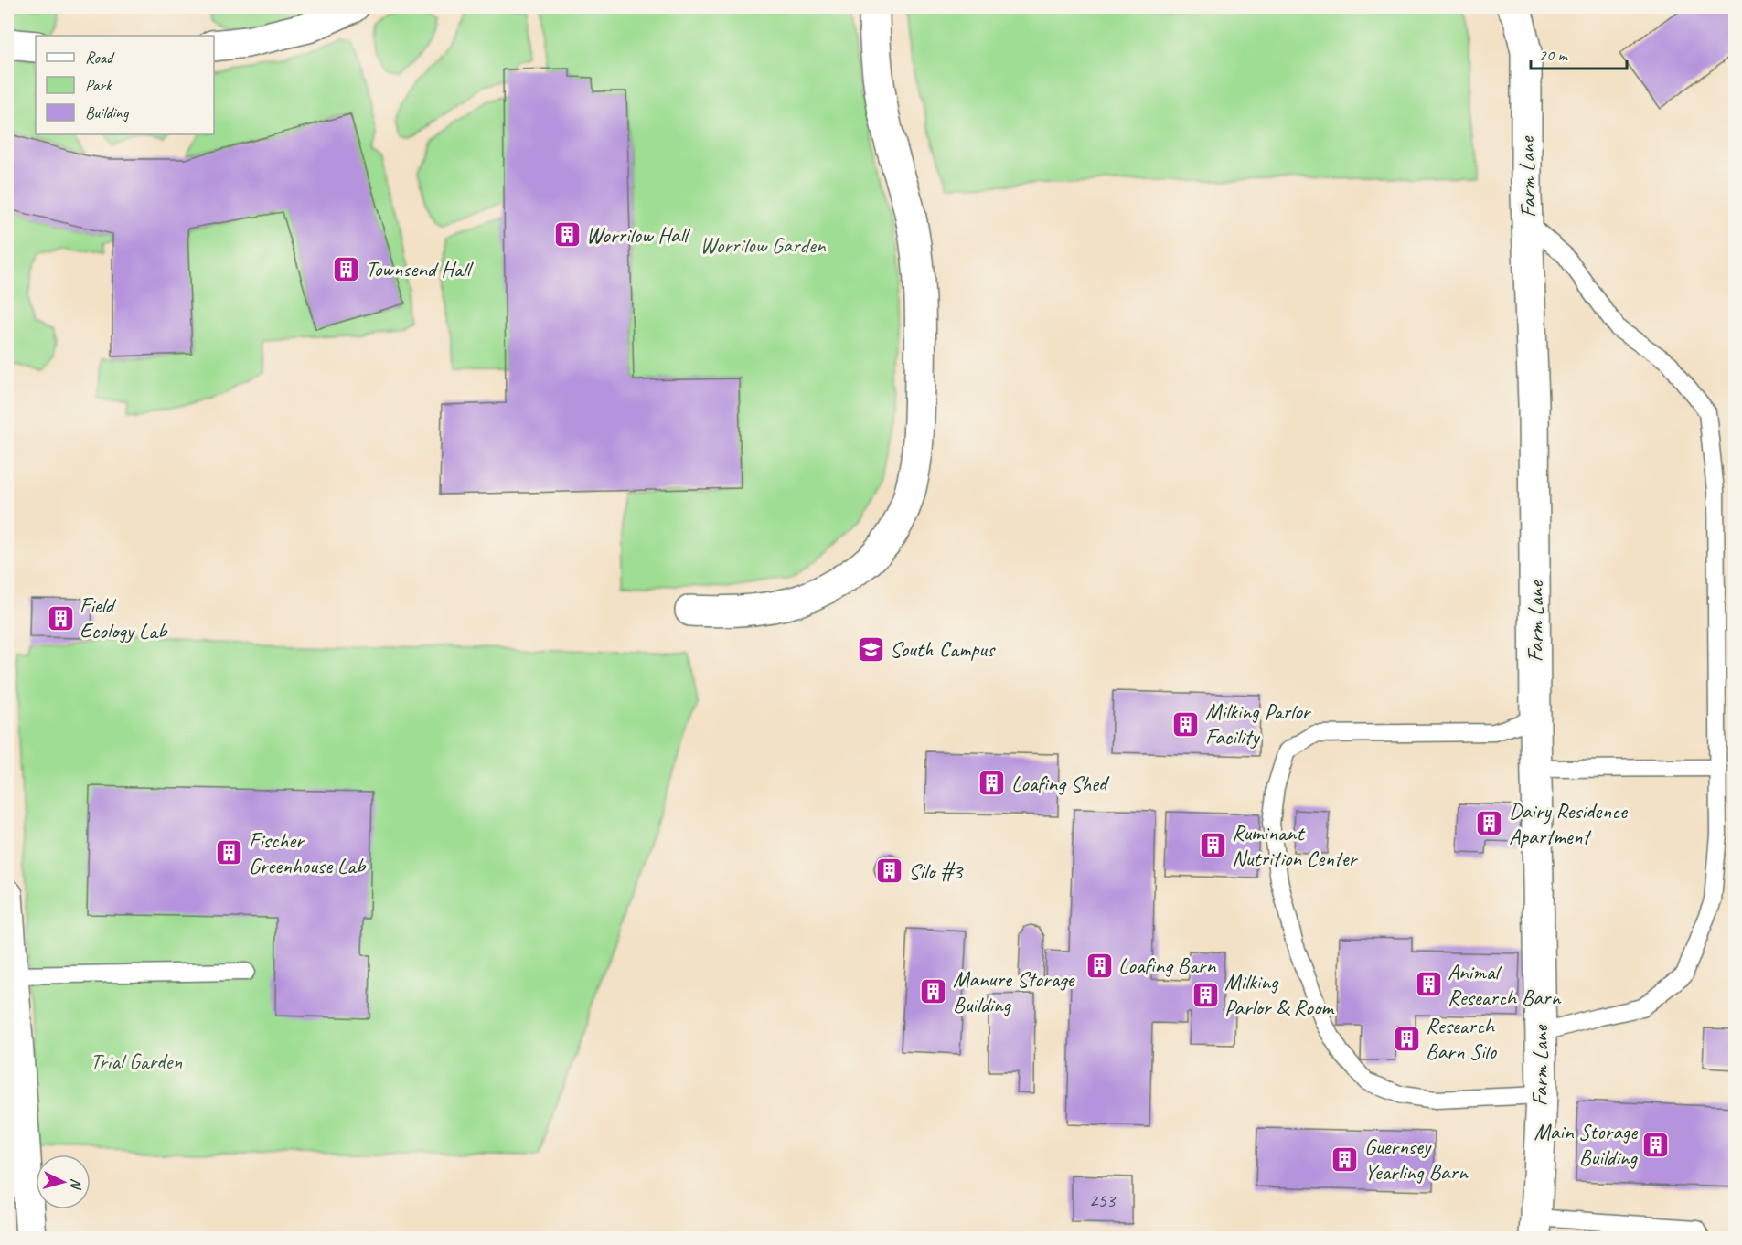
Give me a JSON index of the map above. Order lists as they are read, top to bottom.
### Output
{
  "streets": {
    "street": ["Farm Lane"]
  },
  "parks": ["Worrilow Garden", "Trial Garden"],
  "places": {
    "building": [
      "Worrilow Hall",
      "Townsend Hall",
      "Field Ecology Lab",
      "Milking Parlor Facility",
      "Loafing Shed",
      "Dairy Residence Apartment",
      "Ruminant Nutrition Center",
      "Fischer Greenhouse Lab",
      "Silo #3",
      "Loafing Barn",
      "Animal Research Barn",
      "Manure Storage Building",
      "Milking Parlor & Room",
      "Research Barn Silo",
      "Main Storage Building",
      "Guernsey Yearling Barn"
    ],
    "school or university": ["South Campus"]
  },
  "house_numbers": ["253"],
  "legend": ["Road", "Park", "Building"],
  "scale_bar": "20 m",
  "north": "right"
}
